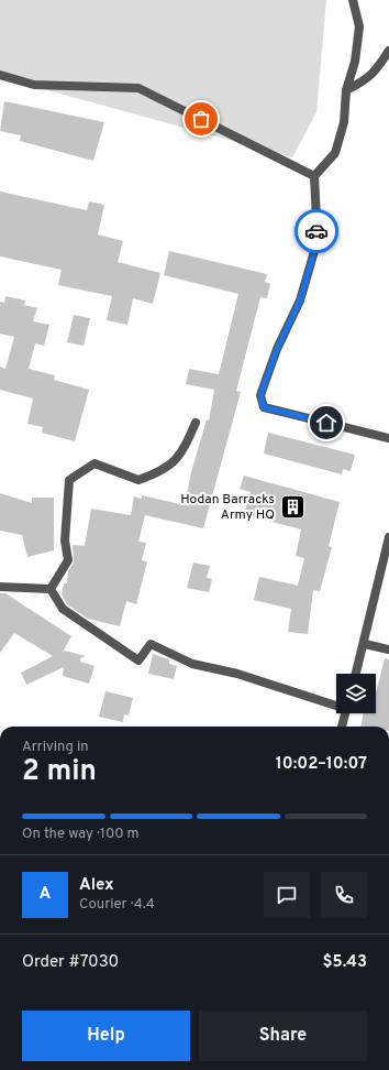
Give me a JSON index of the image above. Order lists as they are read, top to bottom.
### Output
{
  "places": {
    "building": ["Hodan Barracks Army HQ"]
  },
  "page": {
    "heading": ["2 min", "Arriving in", "10:02–10:07"],
    "panel": [
      "Alex",
      "Courier · 4.4",
      "Order #7030",
      "$5.43"
    ],
    "bar": "On the way · 100 m",
    "round": "A",
    "buttons": ["Help", "Share"]
  }
}
